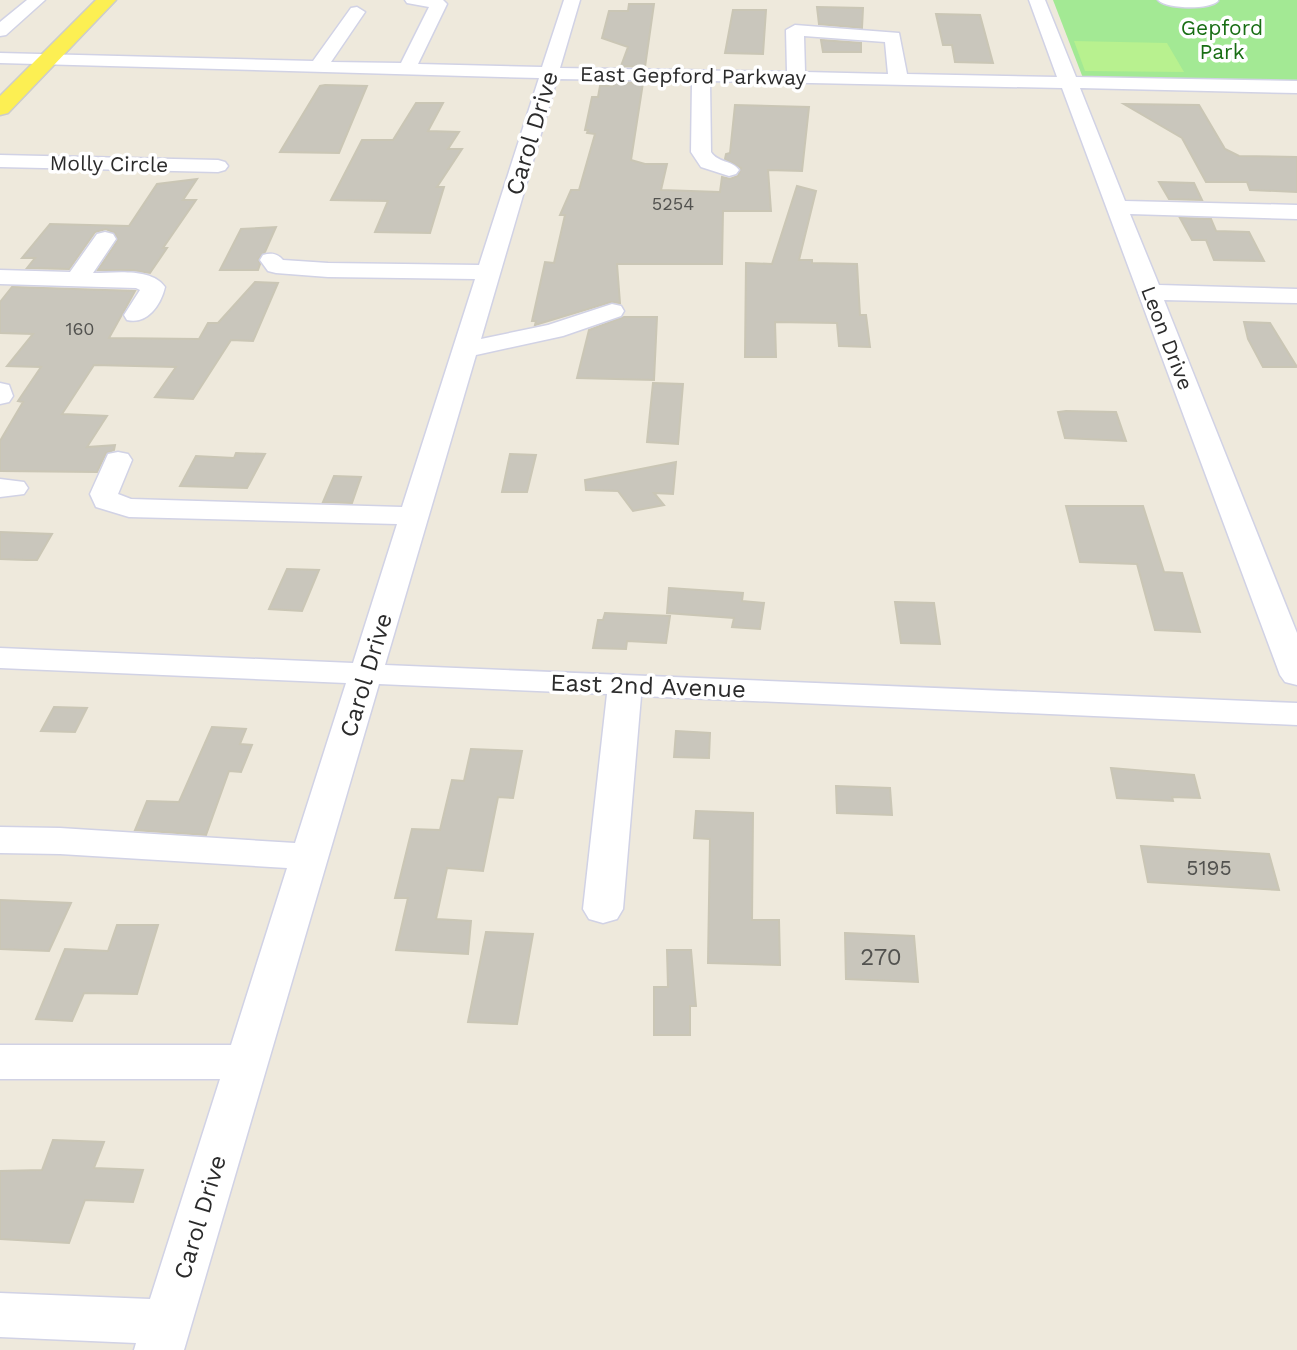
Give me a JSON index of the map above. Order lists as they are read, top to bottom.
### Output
{
  "streets": {
    "street": [
      "East Gepford Parkway",
      "Carol Drive",
      "Molly Circle",
      "Leon Drive",
      "East 2nd Avenue"
    ]
  },
  "crossings": [
    ["East Gepford Parkway", "Carol Drive"],
    ["East Gepford Parkway", "Leon Drive"],
    ["Carol Drive", "East 2nd Avenue"]
  ],
  "parks": ["Gepford Park"],
  "house_numbers": [
    "5254",
    "160",
    "5195",
    "270"
  ]
}
